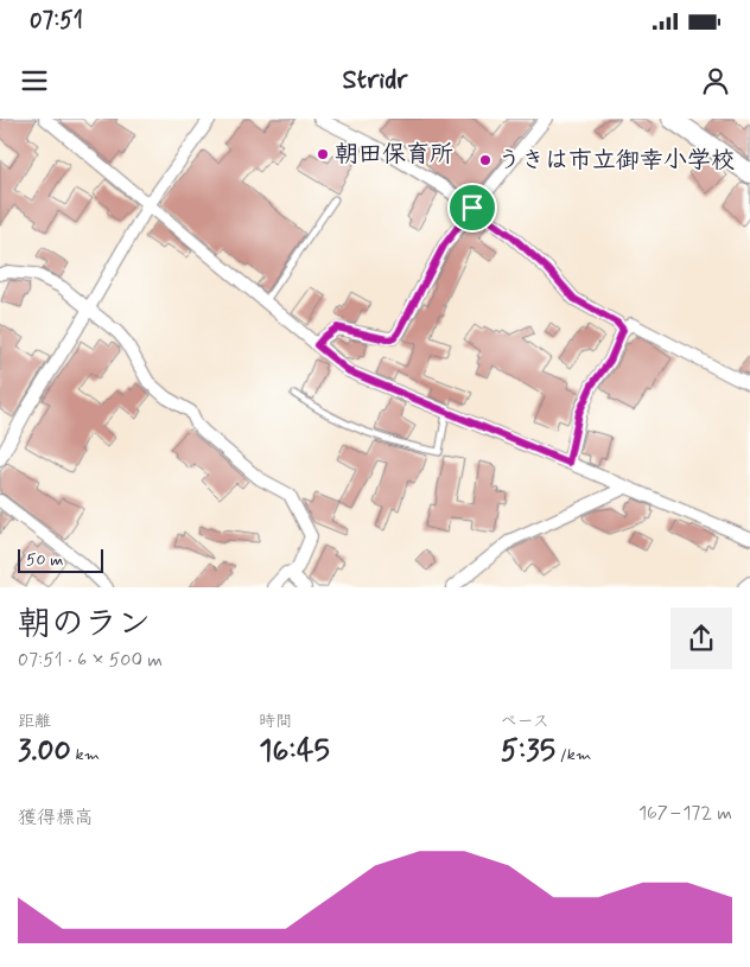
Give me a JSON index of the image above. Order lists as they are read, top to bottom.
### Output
{
  "places": ["朝田保育所", "うきは市立御幸小学校"],
  "scale_bar": "50 m",
  "page": {
    "status": "07:51",
    "header": "Stridr",
    "scale": "50 m",
    "heading": ["朝のラン", "07:51 · 6 × 500 m"],
    "stats": [
      ["距離", "3.00 km"],
      ["時間", "16:45"],
      ["ペース", "5:35 /km"]
    ],
    "chart": ["獲得標高", "167–172 m"]
  }
}
